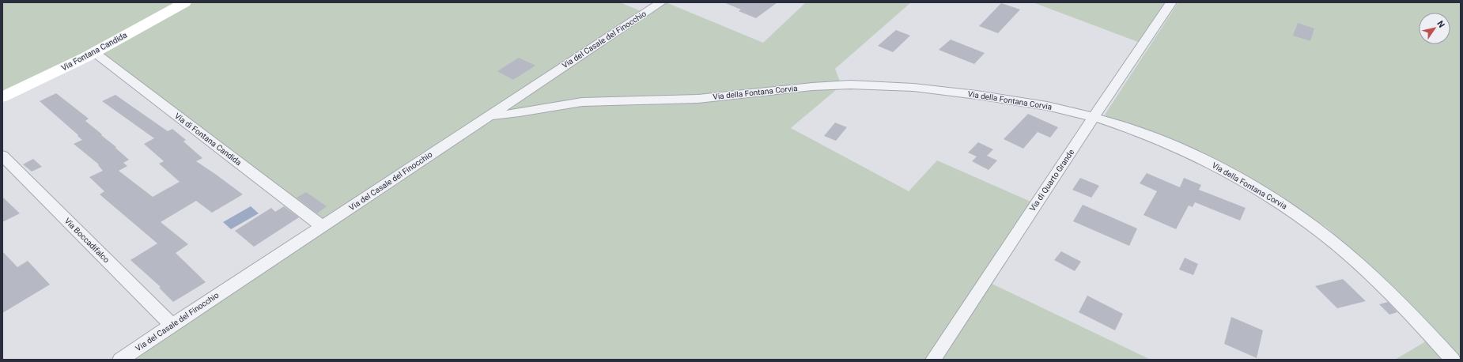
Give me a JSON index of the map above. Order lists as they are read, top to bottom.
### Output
{
  "streets": {
    "main road": ["Via Fontana Candida"],
    "street": [
      "Via del Casale del Finocchio",
      "Via della Fontana Corvia",
      "Via di Fontana Candida",
      "Via di Quarto Grande",
      "Via Boccadifalco"
    ]
  },
  "crossings": [
    ["Via del Casale del Finocchio", "Via della Fontana Corvia"],
    ["Via del Casale del Finocchio", "Via di Fontana Candida"],
    ["Via del Casale del Finocchio", "Via Boccadifalco"],
    ["Via Fontana Candida", "Via di Fontana Candida"],
    ["Via della Fontana Corvia", "Via di Quarto Grande"]
  ],
  "north": "top right"
}
